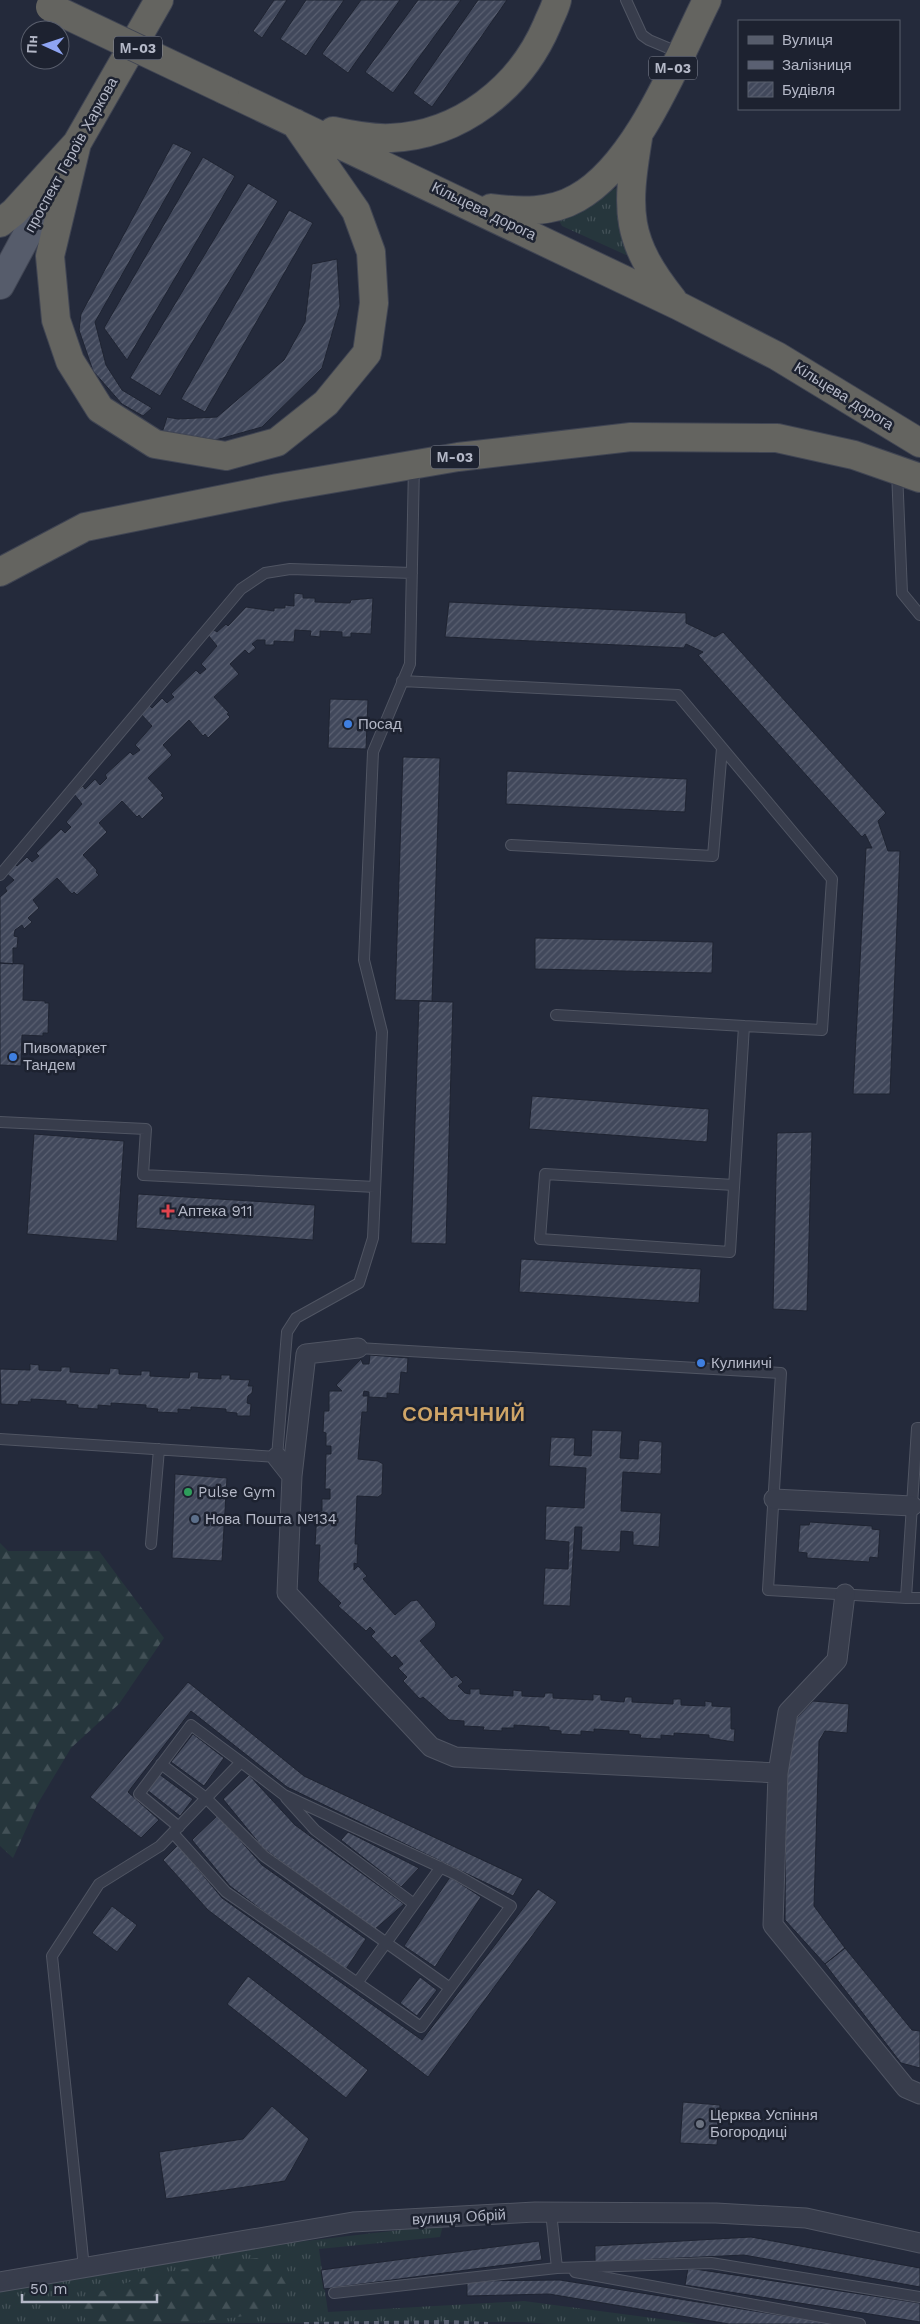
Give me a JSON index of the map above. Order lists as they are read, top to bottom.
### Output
{
  "streets": {
    "highway": ["М-03", "проспект Героїв Харкова", "Кільцева дорога"],
    "street": ["вулиця Обрій"]
  },
  "crossings": [
    ["М-03", "проспект Героїв Харкова"],
    ["М-03", "Кільцева дорога"]
  ],
  "districts": ["СОНЯЧНИЙ"],
  "places": {
    "other": [
      "Посад",
      "Пивомаркет Тандем",
      "Кулиничі",
      "Pulse Gym",
      "Нова Пошта №134",
      "Церква Успіння Богородиці"
    ],
    "health": ["Аптека 911"]
  },
  "legend": ["Вулиця", "Залізниця", "Будівля"],
  "scale_bar": "50 m",
  "north": "left"
}
